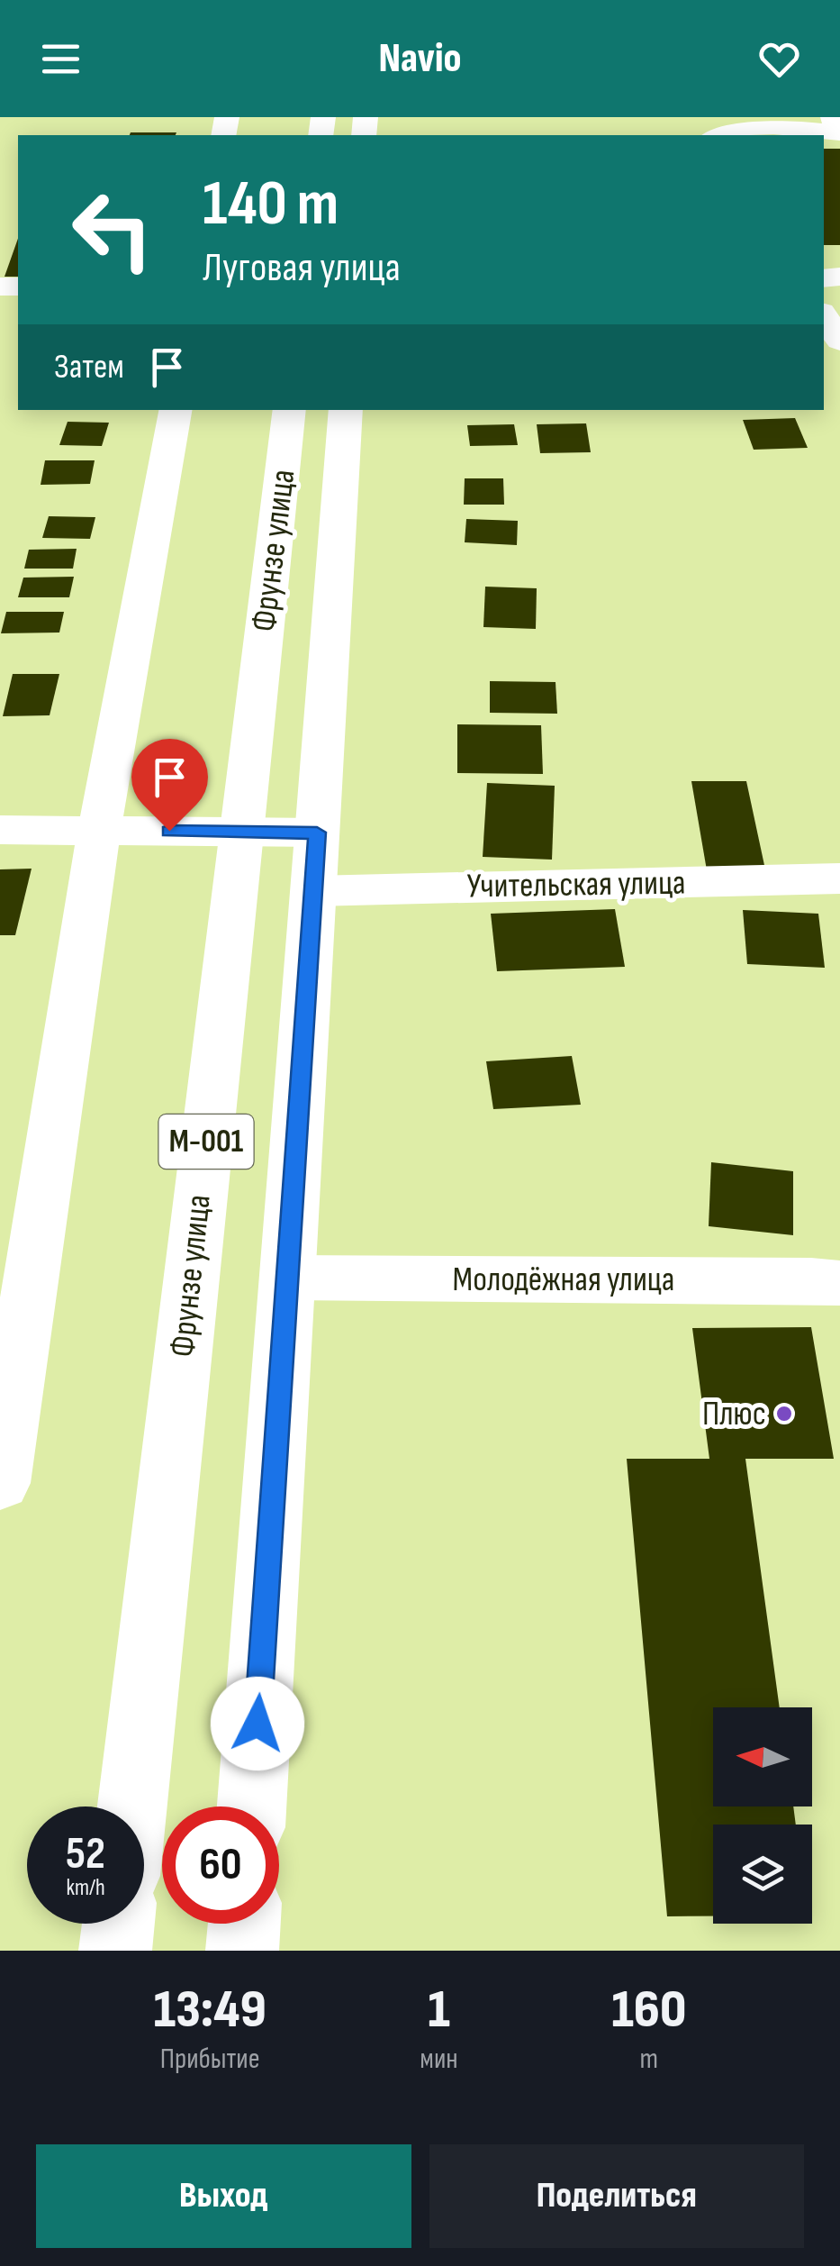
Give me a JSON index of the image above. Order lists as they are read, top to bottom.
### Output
{
  "streets": {
    "main road": [
      "Фрунзе улица",
      "Учительская улица",
      "M-001",
      "Молодёжная улица"
    ]
  },
  "crossings": [
    ["Фрунзе улица", "Учительская улица"],
    ["Фрунзе улица", "Молодёжная улица"]
  ],
  "places": ["Плюс"],
  "north": "left",
  "page": {
    "header": "Navio",
    "turn": ["140 m", "Луговая улица"],
    "then": "Затем",
    "speed": "52 km/h",
    "limit": "60",
    "eta": [
      "13:49",
      "Прибытие",
      "1",
      "мин",
      "160",
      "m"
    ],
    "buttons": ["Выход", "Поделиться"]
  }
}
